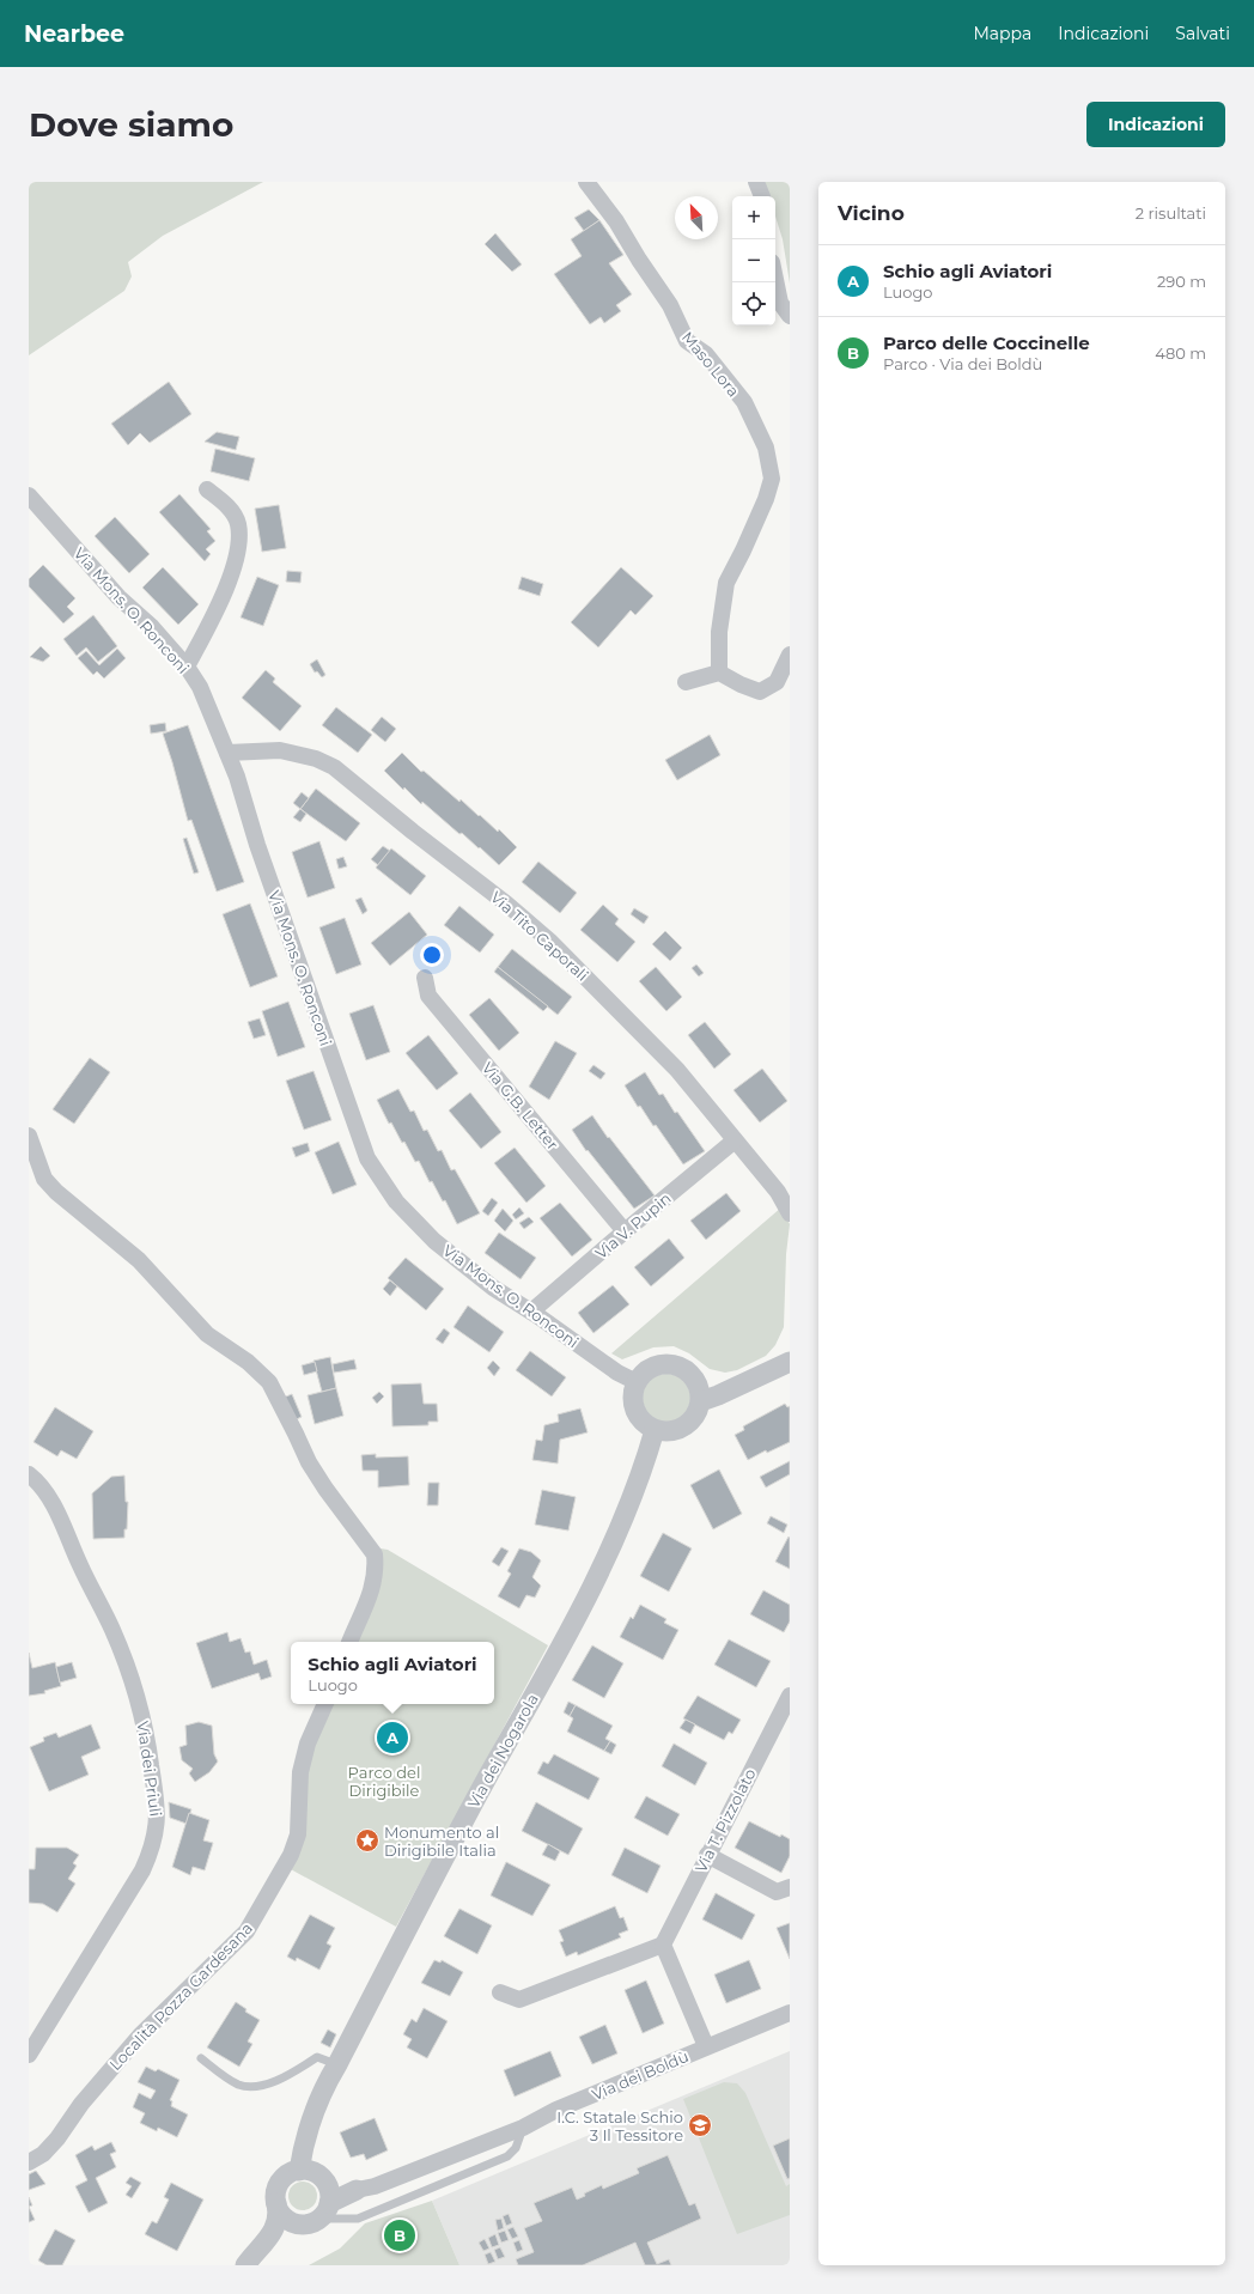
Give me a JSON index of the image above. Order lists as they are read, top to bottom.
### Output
{
  "streets": {
    "street": [
      "Maso Lora",
      "Via Mons. O. Ronconi",
      "Via Tito Caporali",
      "Via G.B. Letter",
      "Via V. Pupin",
      "Via dei Nogarola",
      "Via dei Priuli",
      "Via T. Pizzolato",
      "Località Pozza Gardesana",
      "Via dei Boldù"
    ]
  },
  "crossings": [
    ["Via Mons. O. Ronconi", "Via Tito Caporali"],
    ["Via Mons. O. Ronconi", "Via V. Pupin"],
    ["Via Mons. O. Ronconi", "Via dei Nogarola"],
    ["Via Tito Caporali", "Via V. Pupin"],
    ["Via G.B. Letter", "Via V. Pupin"],
    ["Via dei Nogarola", "Via dei Boldù"]
  ],
  "parks": ["Parco del Dirigibile"],
  "places": {
    "place": ["Monumento al Dirigibile Italia"],
    "school or university": ["I.C. Statale Schio 3 Il Tessitore"]
  },
  "north": "top left",
  "page": {
    "header": "Nearbee",
    "nav": ["Mappa", "Indicazioni", "Salvati"],
    "buttons": "Indicazioni",
    "title": "Dove siamo",
    "heading": ["Vicino", "2 risultati"],
    "map_buttons": ["+", "−"],
    "list": [
      {
        "mark": "A",
        "name": "Schio agli Aviatori",
        "note": "Luogo",
        "value": "290 m"
      },
      {
        "mark": "B",
        "name": "Parco delle Coccinelle",
        "note": "Parco · Via dei Boldù",
        "value": "480 m"
      }
    ],
    "popup": ["Schio agli Aviatori", "Luogo"],
    "pins": ["A", "B"]
  }
}
